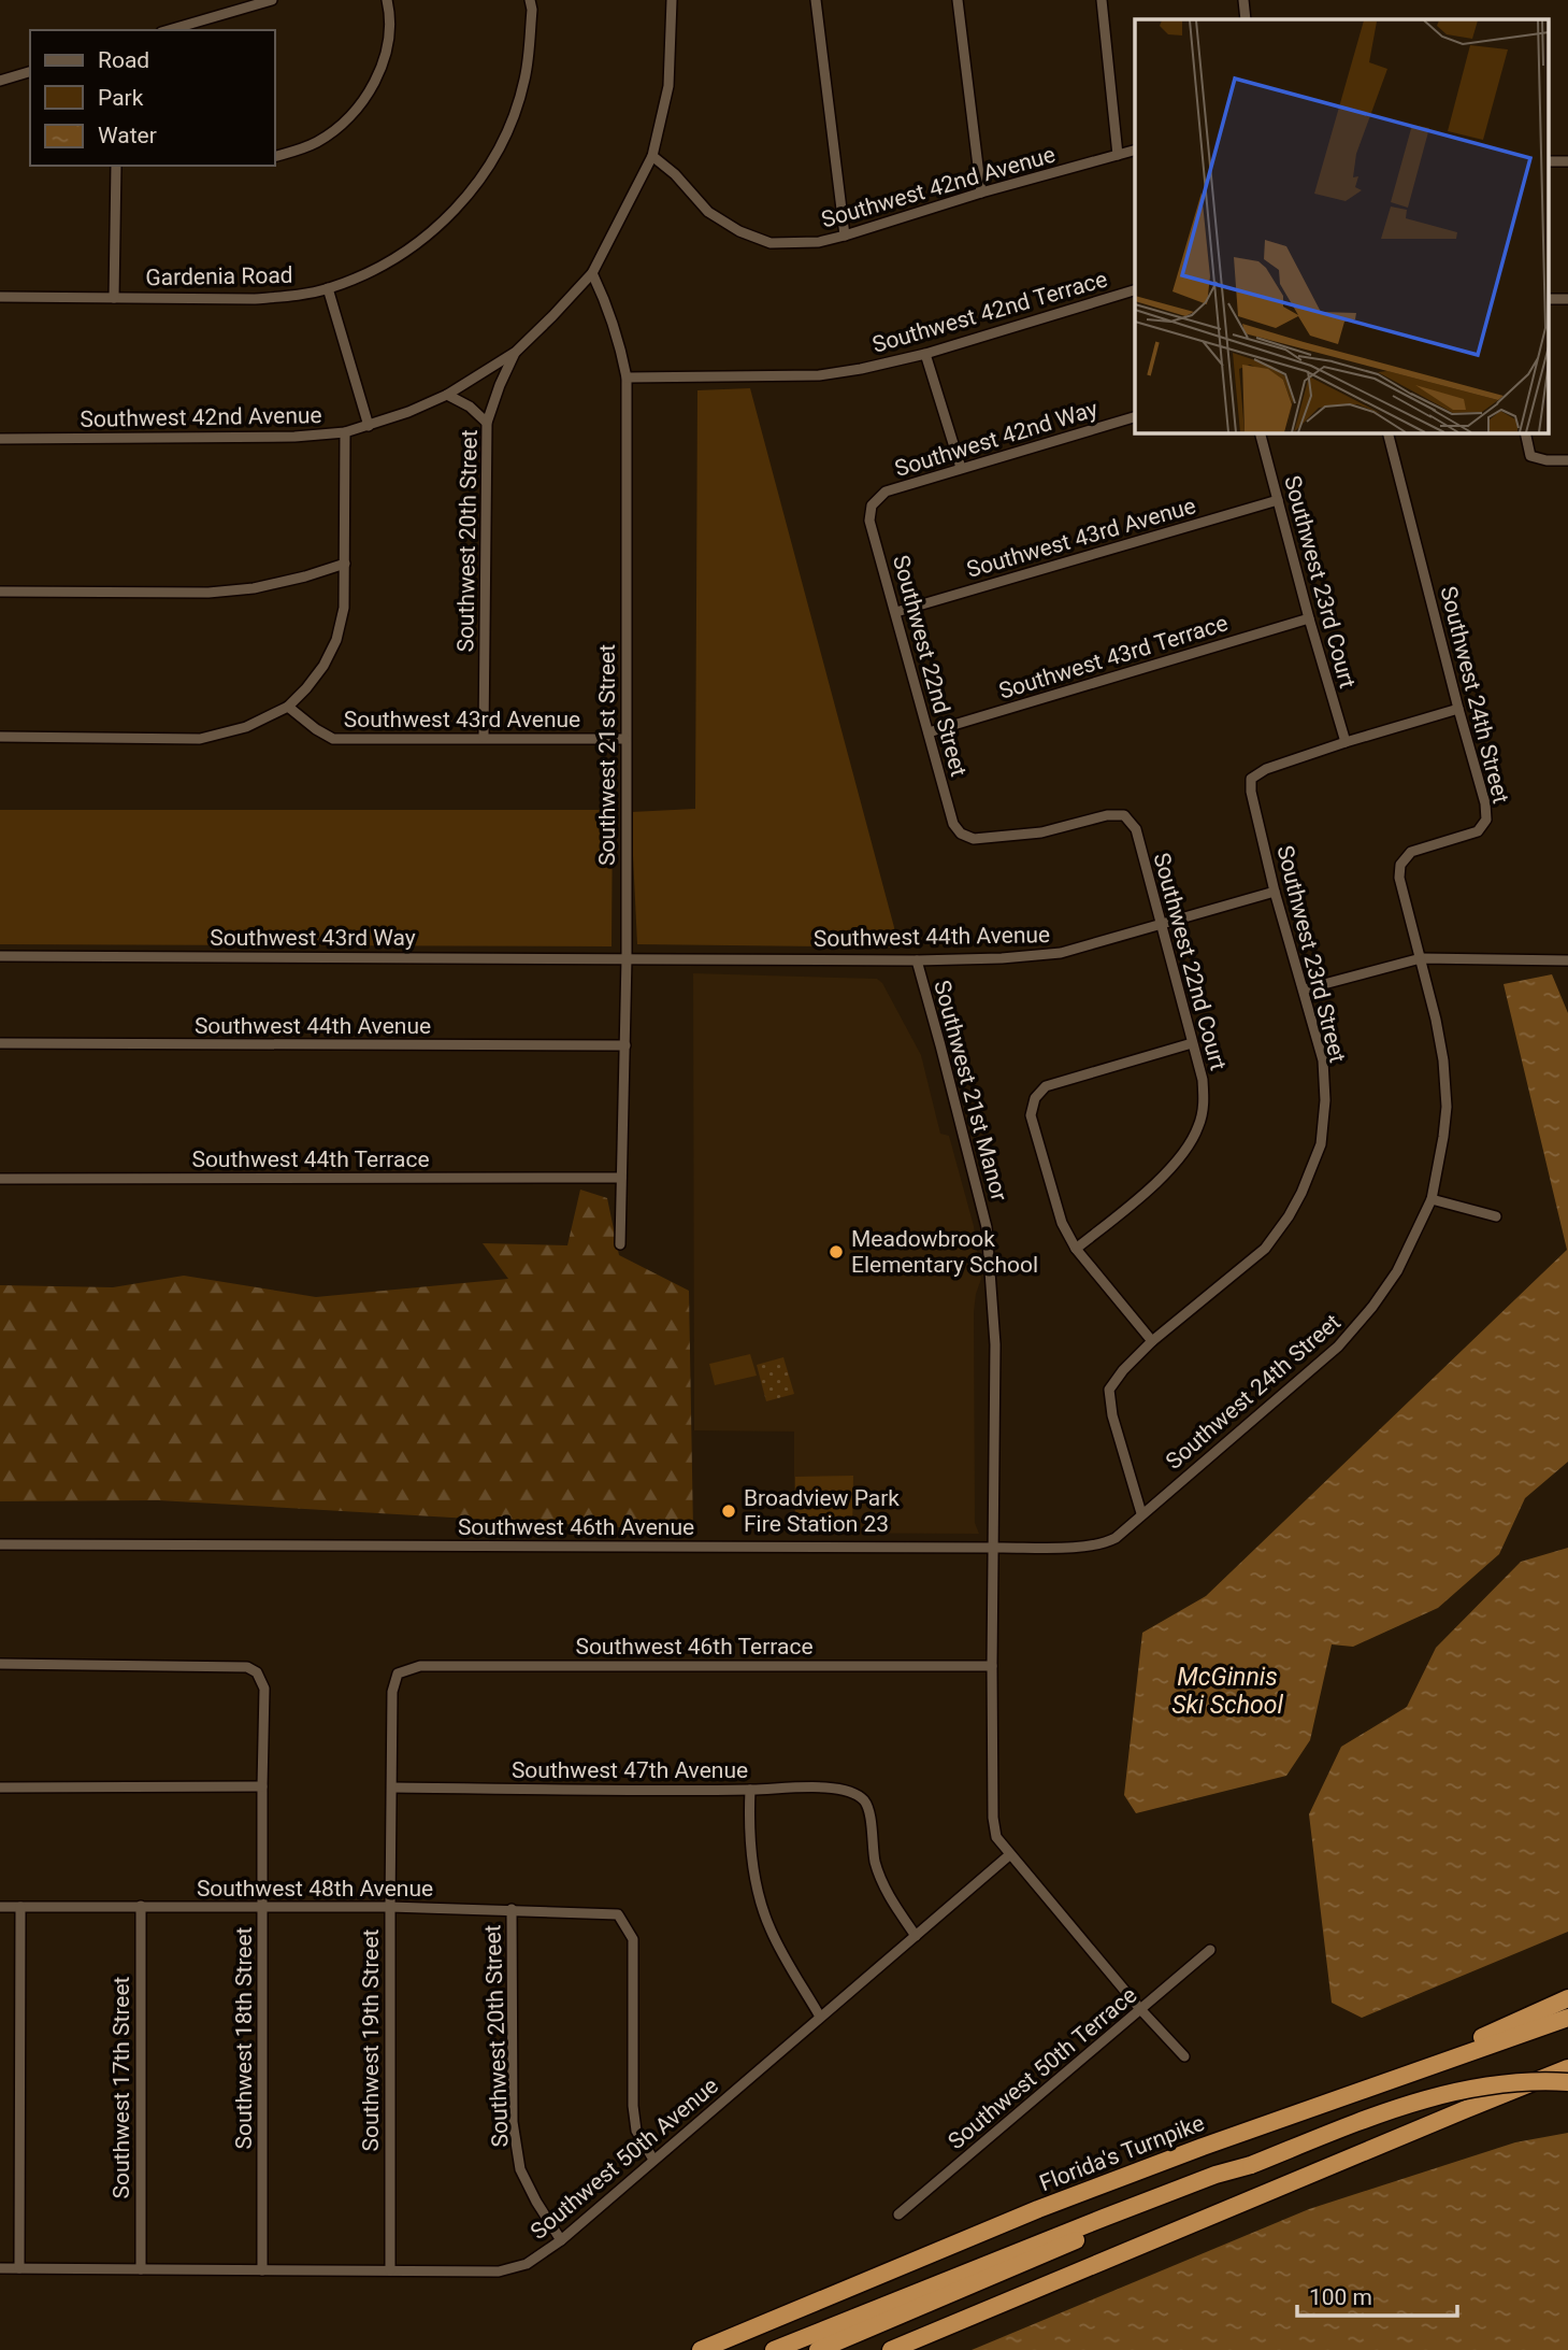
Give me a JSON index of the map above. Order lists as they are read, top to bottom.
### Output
{
  "streets": {
    "highway": ["Florida's Turnpike"],
    "street": [
      "Southwest 42nd Avenue",
      "Gardenia Road",
      "Southwest 42nd Terrace",
      "Southwest 42nd Way",
      "Southwest 43rd Avenue",
      "Southwest 20th Street",
      "Southwest 23rd Court",
      "Southwest 43rd Terrace",
      "Southwest 22nd Street",
      "Southwest 24th Street",
      "Southwest 21st Street",
      "Southwest 44th Avenue",
      "Southwest 43rd Way",
      "Southwest 23rd Street",
      "Southwest 22nd Court",
      "Southwest 21st Manor",
      "Southwest 44th Terrace",
      "Southwest 46th Avenue",
      "Southwest 46th Terrace",
      "Southwest 47th Avenue",
      "Southwest 48th Avenue",
      "Southwest 18th Street",
      "Southwest 19th Street",
      "Southwest 50th Terrace",
      "Southwest 17th Street",
      "Southwest 50th Avenue"
    ]
  },
  "crossings": [
    ["Southwest 42nd Avenue", "Southwest 20th Street"],
    ["Southwest 42nd Avenue", "Southwest 21st Street"],
    ["Southwest 42nd Terrace", "Southwest 21st Street"],
    ["Southwest 42nd Way", "Southwest 22nd Street"],
    ["Southwest 43rd Avenue", "Southwest 20th Street"],
    ["Southwest 43rd Avenue", "Southwest 23rd Court"],
    ["Southwest 43rd Avenue", "Southwest 22nd Street"],
    ["Southwest 43rd Avenue", "Southwest 21st Street"],
    ["Southwest 20th Street", "Southwest 48th Avenue"],
    ["Southwest 20th Street", "Southwest 50th Avenue"],
    ["Southwest 23rd Court", "Southwest 43rd Terrace"],
    ["Southwest 23rd Court", "Southwest 23rd Street"],
    ["Southwest 43rd Terrace", "Southwest 22nd Street"],
    ["Southwest 22nd Street", "Southwest 22nd Court"],
    ["Southwest 24th Street", "Southwest 46th Avenue"],
    ["Southwest 21st Street", "Southwest 44th Avenue"],
    ["Southwest 21st Street", "Southwest 43rd Way"],
    ["Southwest 21st Street", "Southwest 44th Terrace"],
    ["Southwest 44th Avenue", "Southwest 43rd Way"],
    ["Southwest 44th Avenue", "Southwest 23rd Street"],
    ["Southwest 44th Avenue", "Southwest 22nd Court"],
    ["Southwest 44th Avenue", "Southwest 21st Manor"],
    ["Southwest 21st Manor", "Southwest 46th Avenue"],
    ["Southwest 46th Terrace", "Southwest 19th Street"],
    ["Southwest 47th Avenue", "Southwest 19th Street"],
    ["Southwest 47th Avenue", "Southwest 50th Avenue"],
    ["Southwest 48th Avenue", "Southwest 18th Street"],
    ["Southwest 48th Avenue", "Southwest 19th Street"],
    ["Southwest 48th Avenue", "Southwest 17th Street"],
    ["Southwest 48th Avenue", "Southwest 50th Avenue"],
    ["Southwest 18th Street", "Southwest 50th Avenue"],
    ["Southwest 19th Street", "Southwest 50th Avenue"],
    ["Southwest 17th Street", "Southwest 50th Avenue"]
  ],
  "water": ["McGinnis Ski School"],
  "places": ["Meadowbrook Elementary School", "Broadview Park Fire Station 23"],
  "legend": ["Road", "Park", "Water"],
  "scale_bar": "100 m"
}
